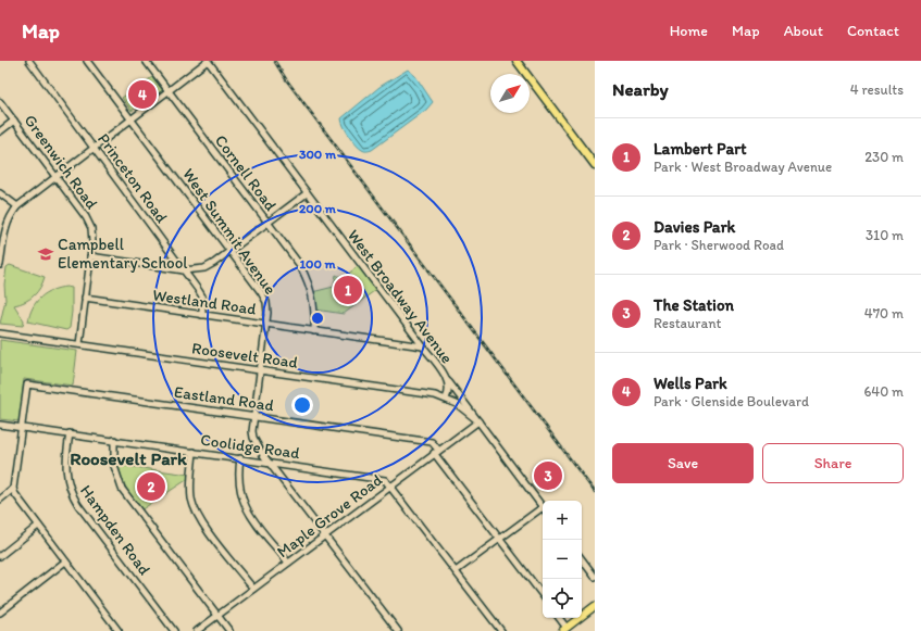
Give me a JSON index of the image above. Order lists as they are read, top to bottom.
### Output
{
  "streets": {
    "street": [
      "Greenwich Road",
      "Cornell Road",
      "Princeton Road",
      "West Summit Avenue",
      "West Broadway Avenue",
      "Westland Road",
      "Roosevelt Road",
      "Eastland Road",
      "Coolidge Road",
      "Maple Grove Road",
      "Hampden Road"
    ]
  },
  "crossings": [
    ["Greenwich Road", "Westland Road"],
    ["Greenwich Road", "Roosevelt Road"],
    ["Cornell Road", "Westland Road"],
    ["Princeton Road", "Westland Road"],
    ["West Summit Avenue", "Westland Road"],
    ["West Summit Avenue", "Roosevelt Road"],
    ["West Summit Avenue", "Eastland Road"],
    ["West Summit Avenue", "Coolidge Road"],
    ["West Summit Avenue", "Maple Grove Road"],
    ["West Broadway Avenue", "Westland Road"],
    ["West Broadway Avenue", "Roosevelt Road"],
    ["West Broadway Avenue", "Maple Grove Road"],
    ["Roosevelt Road", "Maple Grove Road"],
    ["Eastland Road", "Coolidge Road"],
    ["Eastland Road", "Maple Grove Road"],
    ["Coolidge Road", "Maple Grove Road"],
    ["Coolidge Road", "Hampden Road"]
  ],
  "districts": ["Roosevelt Park"],
  "places": {
    "school or university": ["Campbell Elementary School"]
  },
  "north": "top right",
  "page": {
    "header": "Map",
    "nav": [
      "Home",
      "Map",
      "About",
      "Contact"
    ],
    "heading": ["Nearby", "4 results"],
    "pins": [
      "4",
      "1",
      "3",
      "2"
    ],
    "list": [
      {
        "mark": "1",
        "name": "Lambert Part",
        "note": "Park · West Broadway Avenue",
        "value": "230 m"
      },
      {
        "mark": "2",
        "name": "Davies Park",
        "note": "Park · Sherwood Road",
        "value": "310 m"
      },
      {
        "mark": "3",
        "name": "The Station",
        "note": "Restaurant",
        "value": "470 m"
      },
      {
        "mark": "4",
        "name": "Wells Park",
        "note": "Park · Glenside Boulevard",
        "value": "640 m"
      }
    ],
    "buttons": ["Save", "Share"],
    "map_buttons": ["+", "−"]
  },
  "rings": ["300 m", "200 m", "100 m"]
}
